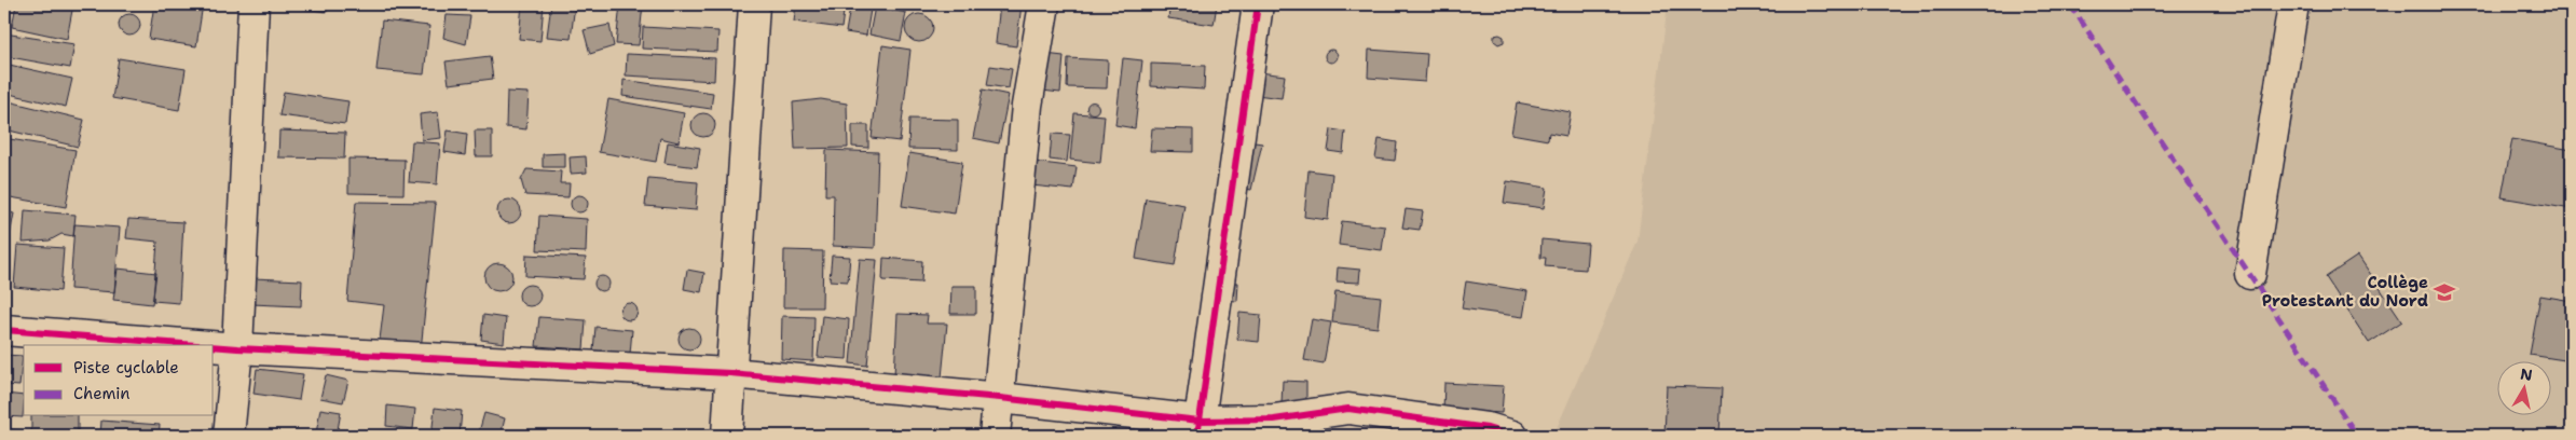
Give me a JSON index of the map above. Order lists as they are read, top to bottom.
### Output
{
  "places": {
    "school or university": ["Collège Protestant du Nord"]
  },
  "legend": ["Piste cyclable", "Chemin"],
  "north": "top"
}
